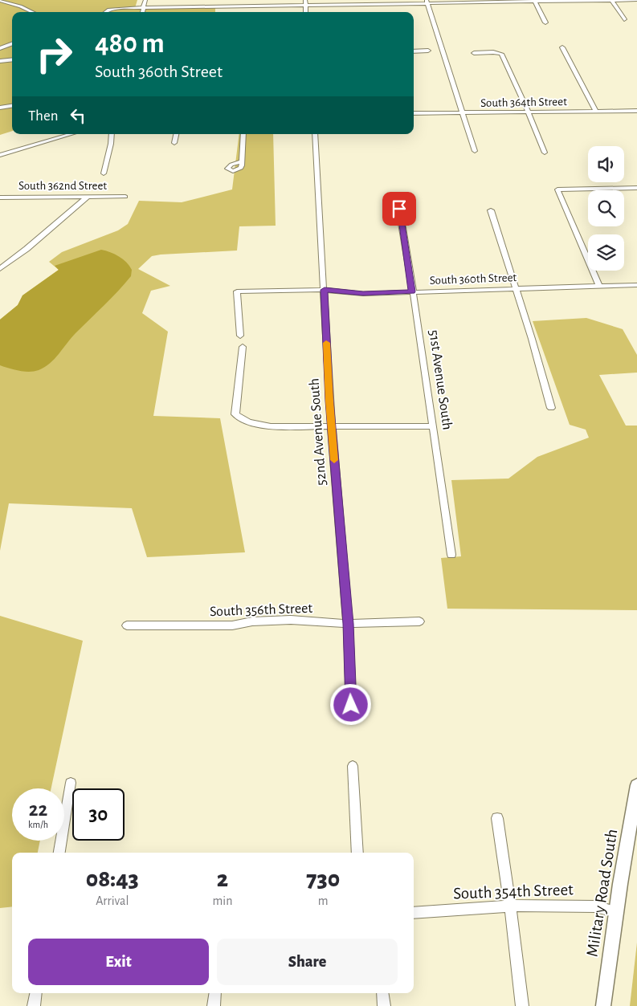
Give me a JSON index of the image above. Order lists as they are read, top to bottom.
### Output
{
  "streets": {
    "main road": ["Military Road South"],
    "street": [
      "South 364th Street",
      "South 362nd Street",
      "South 360th Street",
      "51st Avenue South",
      "52nd Avenue South",
      "South 356th Street",
      "South 354th Street"
    ]
  },
  "crossings": [
    ["South 360th Street", "51st Avenue South"],
    ["South 360th Street", "52nd Avenue South"],
    ["52nd Avenue South", "South 356th Street"],
    ["South 354th Street", "Military Road South"]
  ],
  "page": {
    "turn": ["480 m", "South 360th Street"],
    "then": "Then",
    "speed": "22 km/h",
    "limit": "30",
    "eta": [
      "08:43",
      "Arrival",
      "2",
      "min",
      "730",
      "m"
    ],
    "buttons": ["Exit", "Share"]
  }
}
